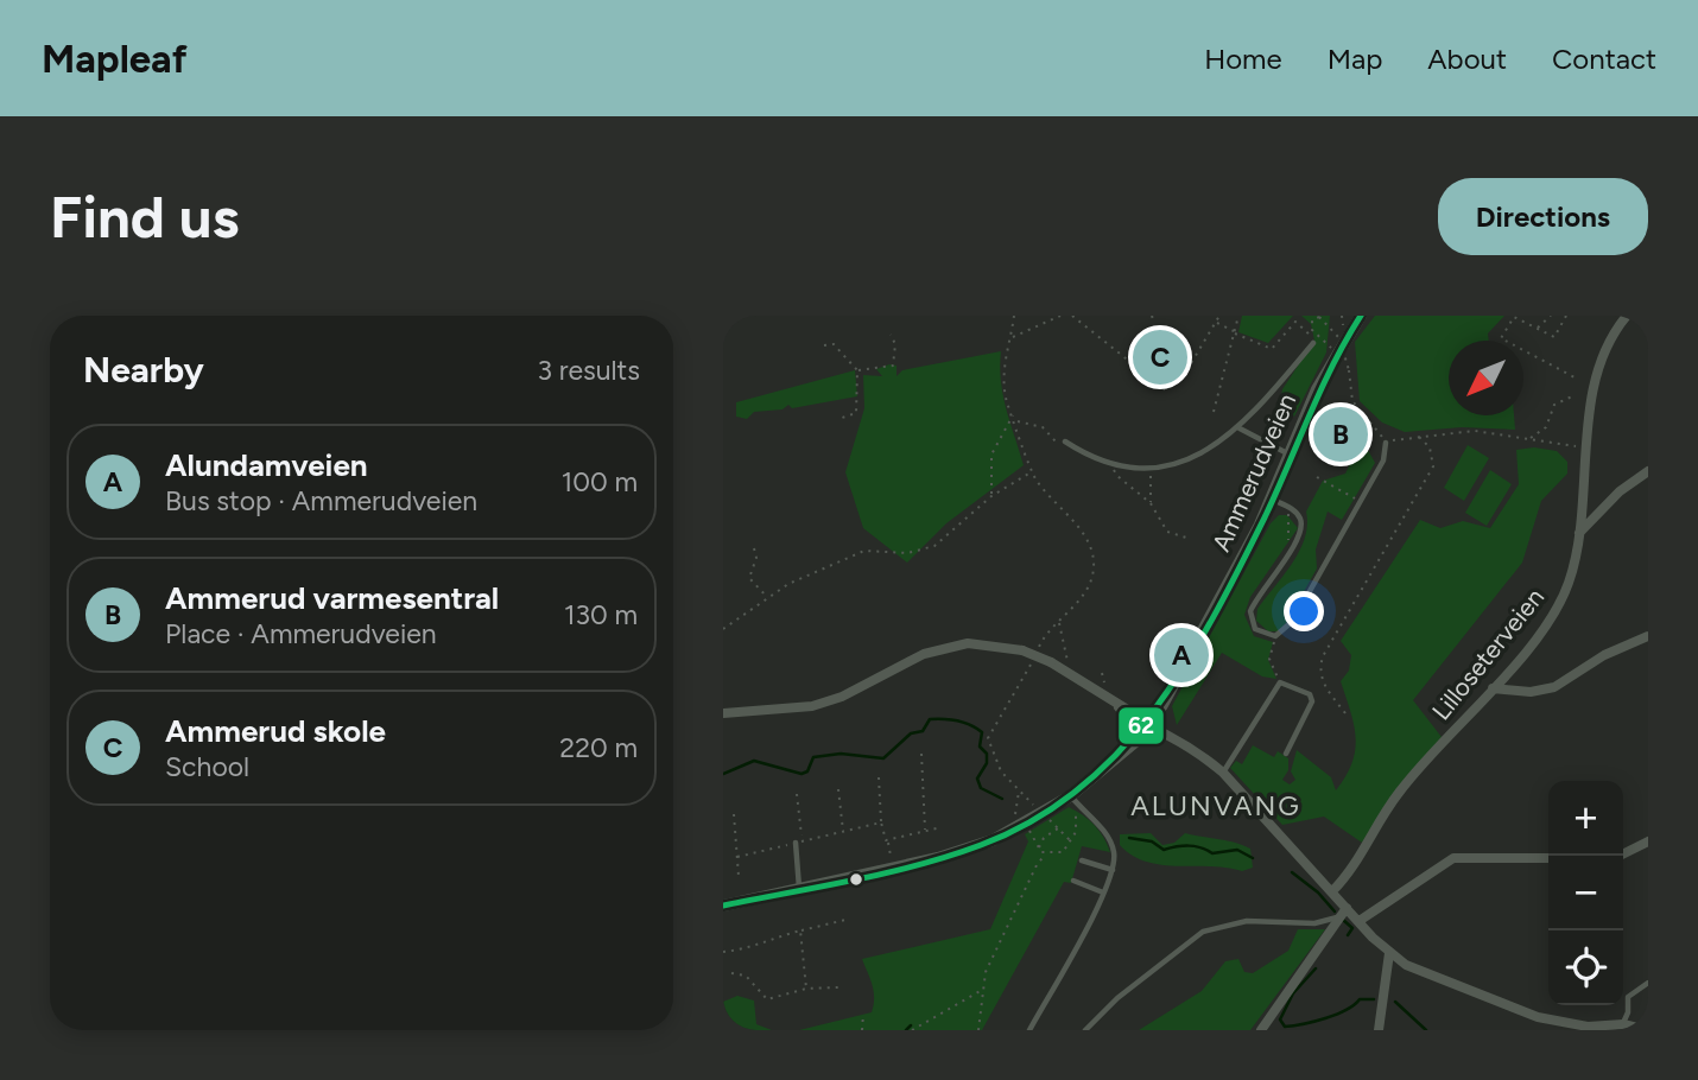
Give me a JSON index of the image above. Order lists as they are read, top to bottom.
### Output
{
  "streets": {
    "street": ["Ammerudveien", "Lilloseterveien"]
  },
  "districts": ["ALUNVANG"],
  "lines": ["transit line 62"],
  "north": "bottom left",
  "page": {
    "header": "Mapleaf",
    "nav": [
      "Home",
      "Map",
      "About",
      "Contact"
    ],
    "buttons": "Directions",
    "title": "Find us",
    "heading": ["Nearby", "3 results"],
    "pins": ["C", "B", "A"],
    "list": [
      {
        "mark": "A",
        "name": "Alundamveien",
        "note": "Bus stop · Ammerudveien",
        "value": "100 m"
      },
      {
        "mark": "B",
        "name": "Ammerud varmesentral",
        "note": "Place · Ammerudveien",
        "value": "130 m"
      },
      {
        "mark": "C",
        "name": "Ammerud skole",
        "note": "School",
        "value": "220 m"
      }
    ],
    "map_buttons": ["+", "−"]
  }
}
